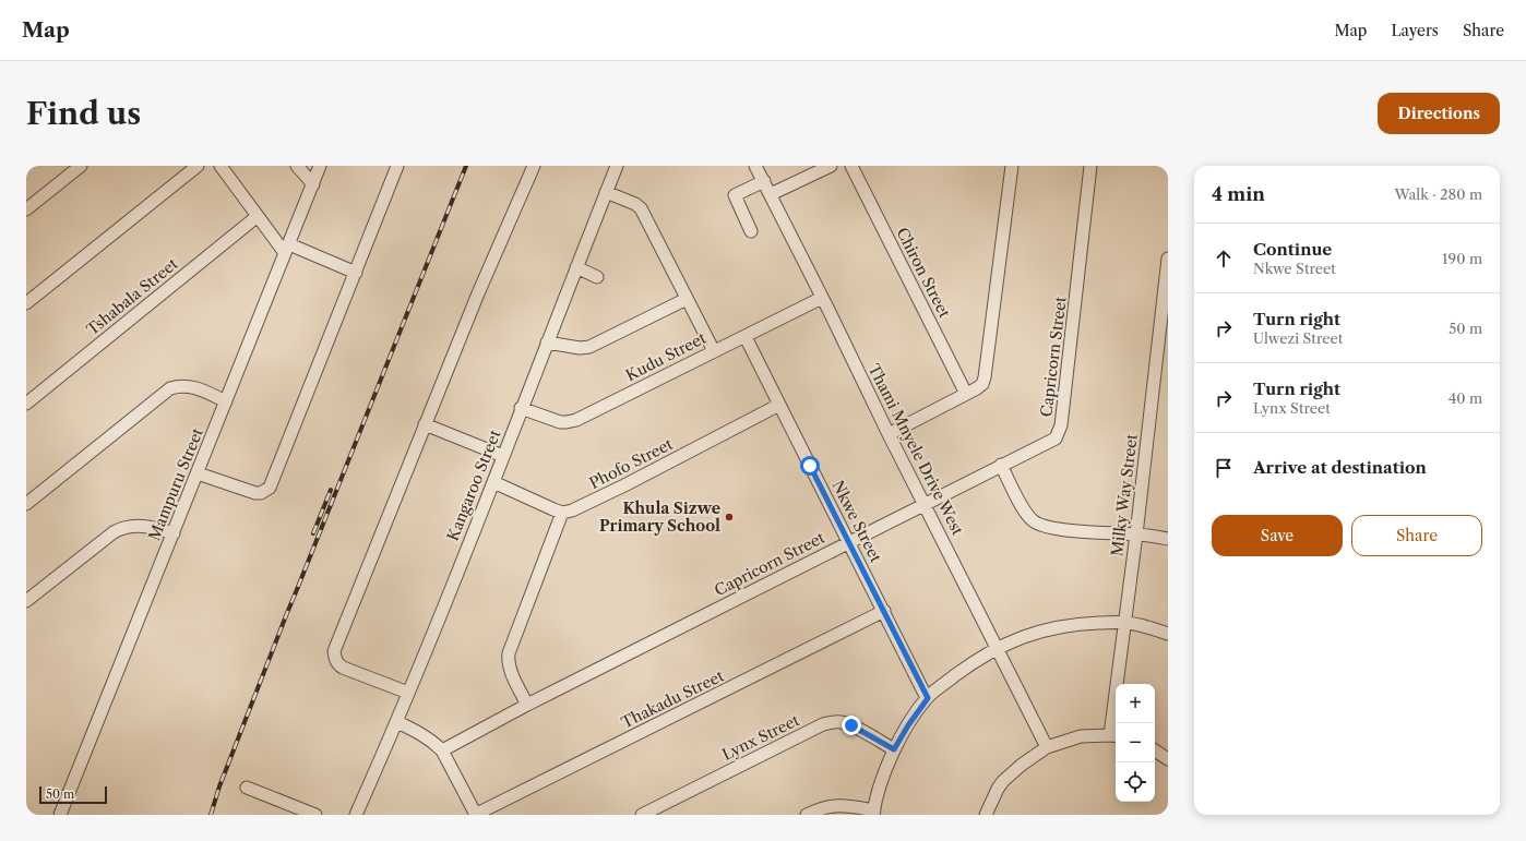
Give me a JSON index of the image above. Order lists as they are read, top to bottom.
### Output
{
  "streets": {
    "street": [
      "Chiron Street",
      "Tshabala Street",
      "Kudu Street",
      "Capricorn Street",
      "Thami Mnyele Drive West",
      "Phofo Street",
      "Mampuru Street",
      "Kangaroo Street",
      "Milky Way Street",
      "Nkwe Street",
      "Thakadu Street",
      "Lynx Street"
    ]
  },
  "crossings": [
    ["Kudu Street", "Thami Mnyele Drive West"],
    ["Kudu Street", "Kangaroo Street"],
    ["Kudu Street", "Nkwe Street"],
    ["Capricorn Street", "Thami Mnyele Drive West"],
    ["Capricorn Street", "Nkwe Street"],
    ["Phofo Street", "Nkwe Street"],
    ["Nkwe Street", "Thakadu Street"]
  ],
  "places": ["Khula Sizwe Primary School"],
  "scale_bar": "50 m",
  "page": {
    "header": "Map",
    "nav": ["Map", "Layers", "Share"],
    "buttons": [
      "Directions",
      ["Save", "Share"]
    ],
    "title": "Find us",
    "heading": ["4 min", "Walk · 280 m"],
    "list": [
      ["Continue", "Nkwe Street", "190 m"],
      ["Turn right", "Ulwezi Street", "50 m"],
      ["Turn right", "Lynx Street", "40 m"],
      "Arrive at destination"
    ],
    "map_buttons": ["+", "−"],
    "scale": "50 m"
  }
}
